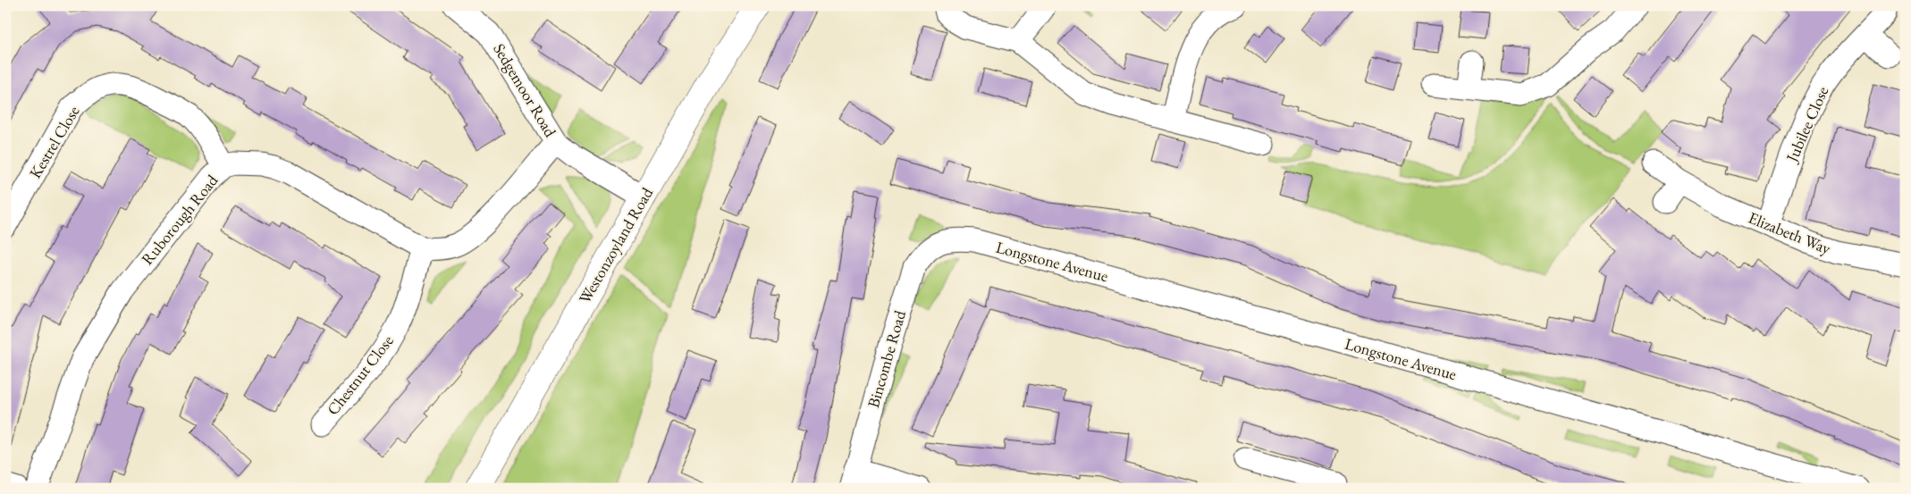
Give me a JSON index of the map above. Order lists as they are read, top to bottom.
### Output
{
  "streets": {
    "main road": ["Westonzoyland Road"],
    "street": [
      "Sedgemoor Road",
      "Jubilee Close",
      "Kestrel Close",
      "Ruborough Road",
      "Elizabeth Way",
      "Longstone Avenue",
      "Bincombe Road",
      "Chestnut Close"
    ]
  },
  "crossings": [
    ["Sedgemoor Road", "Westonzoyland Road"],
    ["Jubilee Close", "Elizabeth Way"],
    ["Kestrel Close", "Ruborough Road"],
    ["Ruborough Road", "Chestnut Close"],
    ["Longstone Avenue", "Bincombe Road"]
  ]
}
